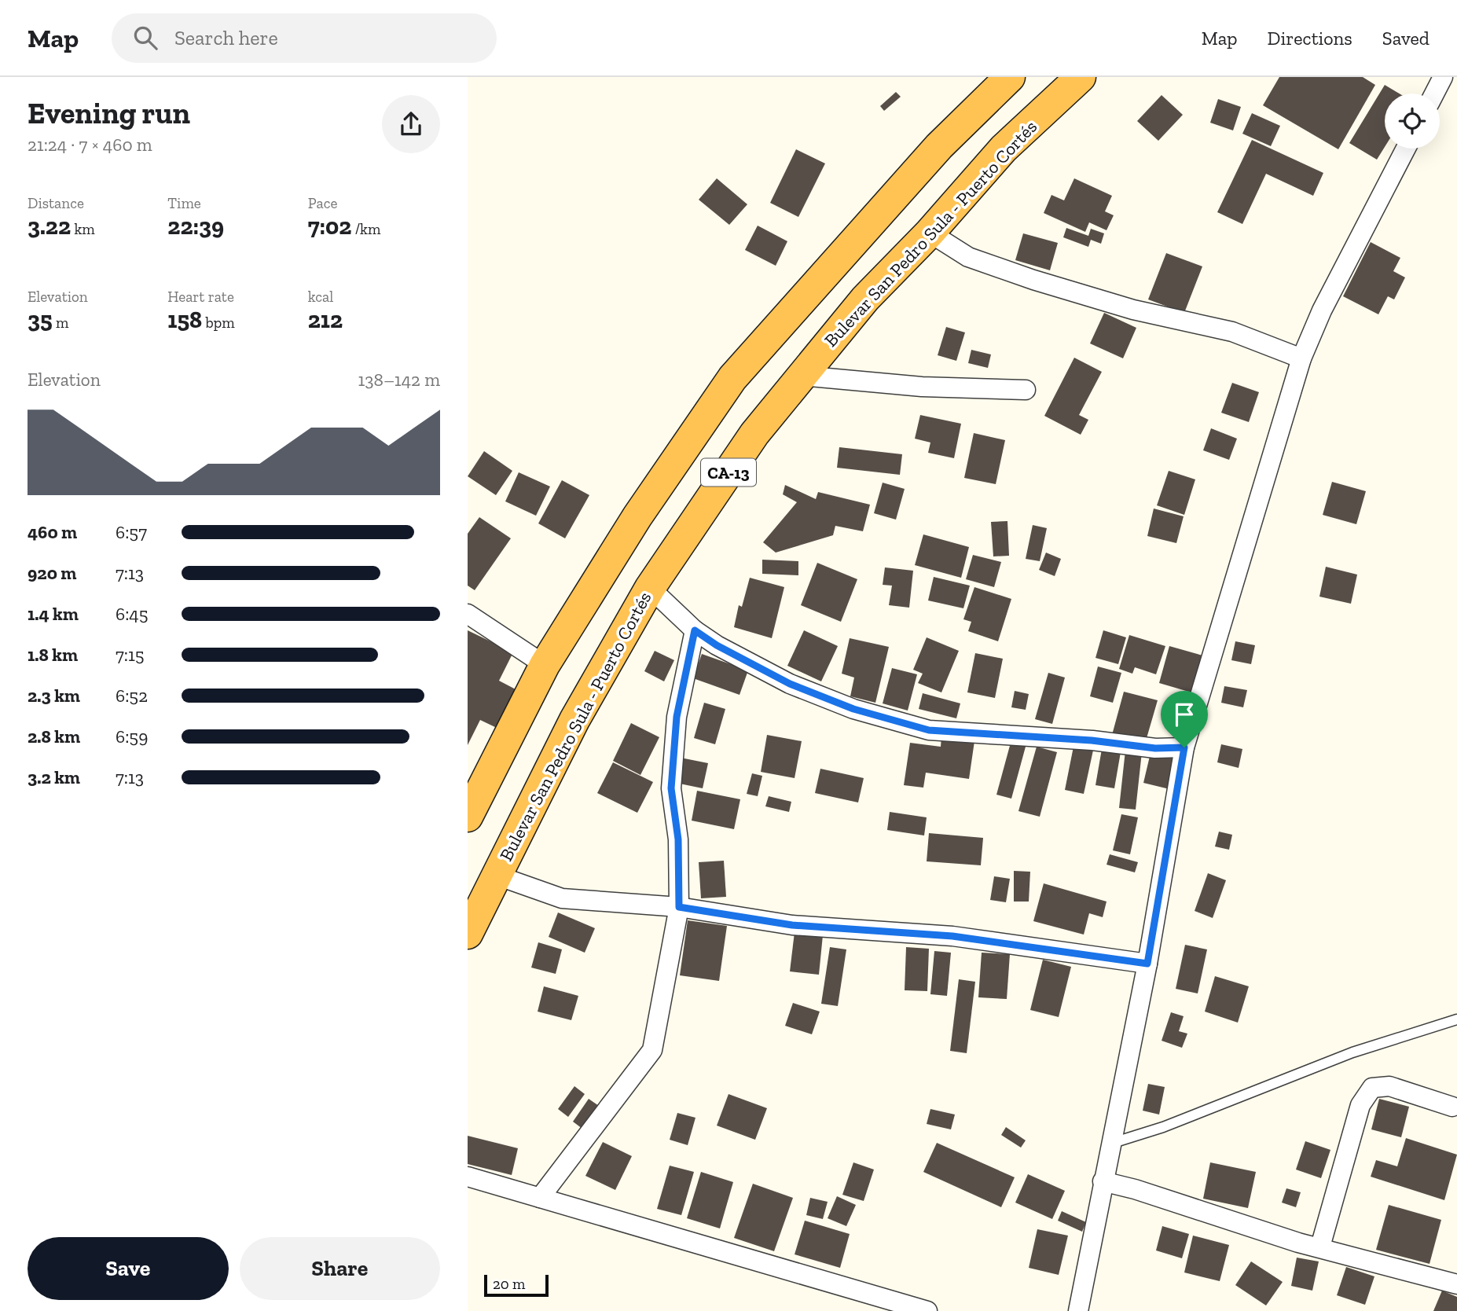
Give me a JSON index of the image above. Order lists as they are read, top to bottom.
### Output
{
  "streets": {
    "highway": ["Bulevar San Pedro Sula - Puerto Cortés", "CA-13"]
  },
  "scale_bar": "20 m",
  "page": {
    "header": "Map",
    "search": "Search here",
    "nav": ["Map", "Directions", "Saved"],
    "heading": ["Evening run", "21:24 · 7 × 460 m"],
    "stats": [
      ["Distance", "3.22 km"],
      ["Time", "22:39"],
      ["Pace", "7:02 /km"],
      ["Elevation", "35 m"],
      ["Heart rate", "158 bpm"],
      ["kcal", "212"]
    ],
    "chart": ["Elevation", "138–142 m"],
    "list": [
      {
        "name": "460 m",
        "note": "6:57"
      },
      {
        "name": "920 m",
        "note": "7:13"
      },
      {
        "name": "1.4 km",
        "note": "6:45"
      },
      {
        "name": "1.8 km",
        "note": "7:15"
      },
      {
        "name": "2.3 km",
        "note": "6:52"
      },
      {
        "name": "2.8 km",
        "note": "6:59"
      },
      {
        "name": "3.2 km",
        "note": "7:13"
      }
    ],
    "buttons": ["Save", "Share"],
    "scale": "20 m"
  }
}
